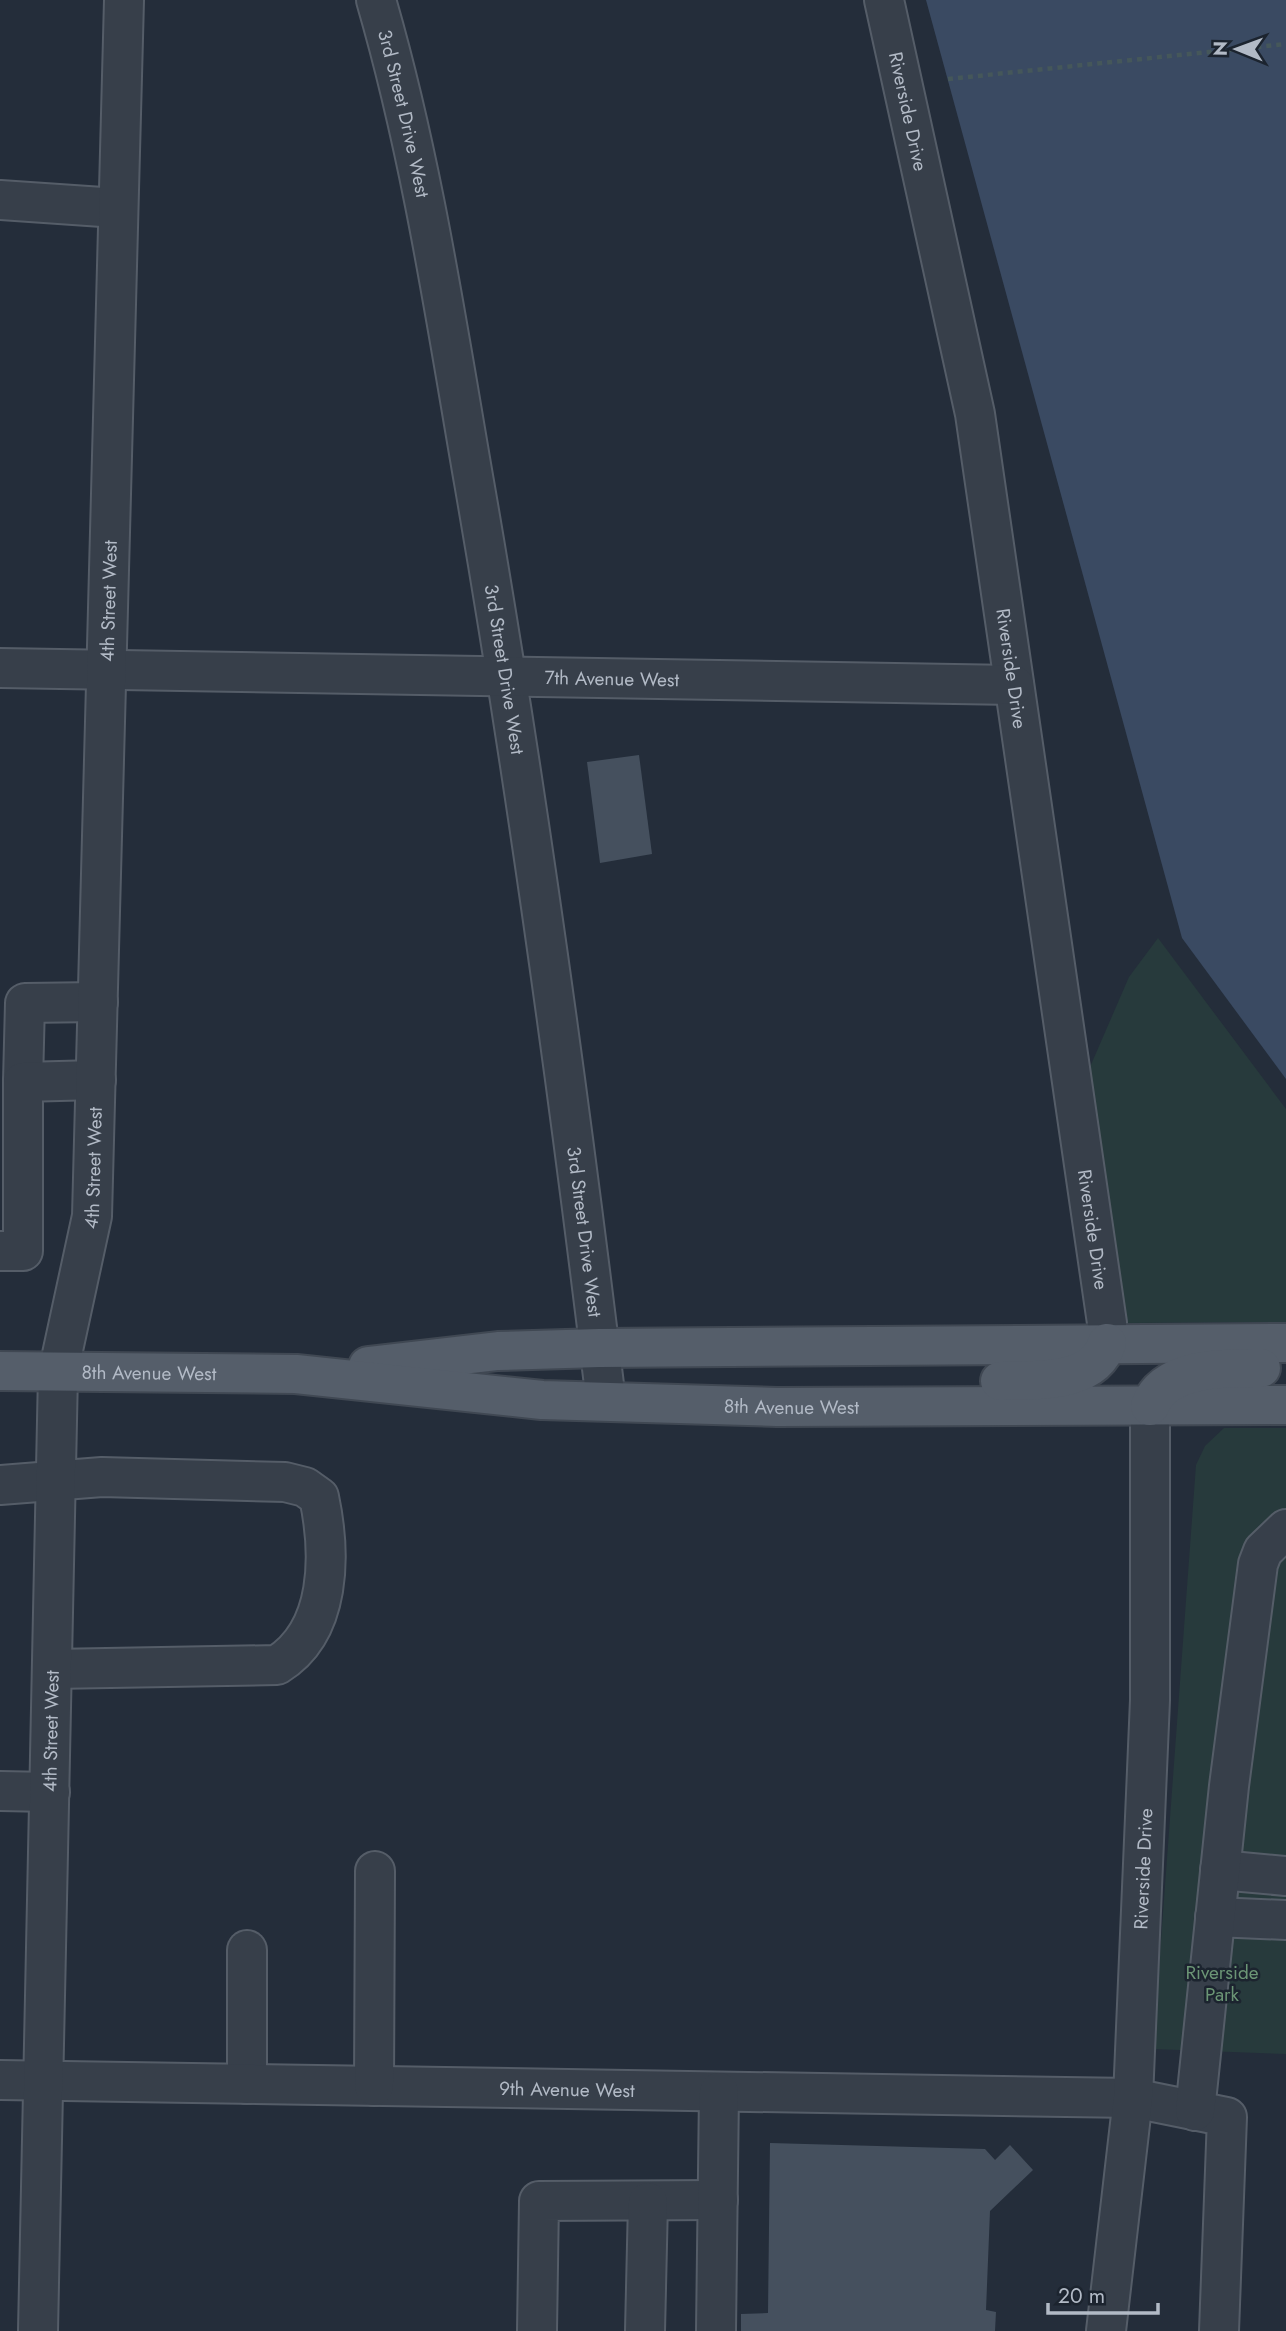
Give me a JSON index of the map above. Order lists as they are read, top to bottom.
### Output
{
  "streets": {
    "main road": ["8th Avenue West"],
    "street": [
      "Riverside Drive",
      "3rd Street Drive West",
      "4th Street West",
      "7th Avenue West",
      "9th Avenue West"
    ]
  },
  "crossings": [
    ["Riverside Drive", "7th Avenue West"],
    ["Riverside Drive", "8th Avenue West"],
    ["Riverside Drive", "9th Avenue West"],
    ["3rd Street Drive West", "7th Avenue West"],
    ["3rd Street Drive West", "8th Avenue West"],
    ["4th Street West", "7th Avenue West"],
    ["4th Street West", "8th Avenue West"],
    ["4th Street West", "9th Avenue West"]
  ],
  "parks": ["Riverside Park"],
  "scale_bar": "20 m",
  "north": "left"
}
